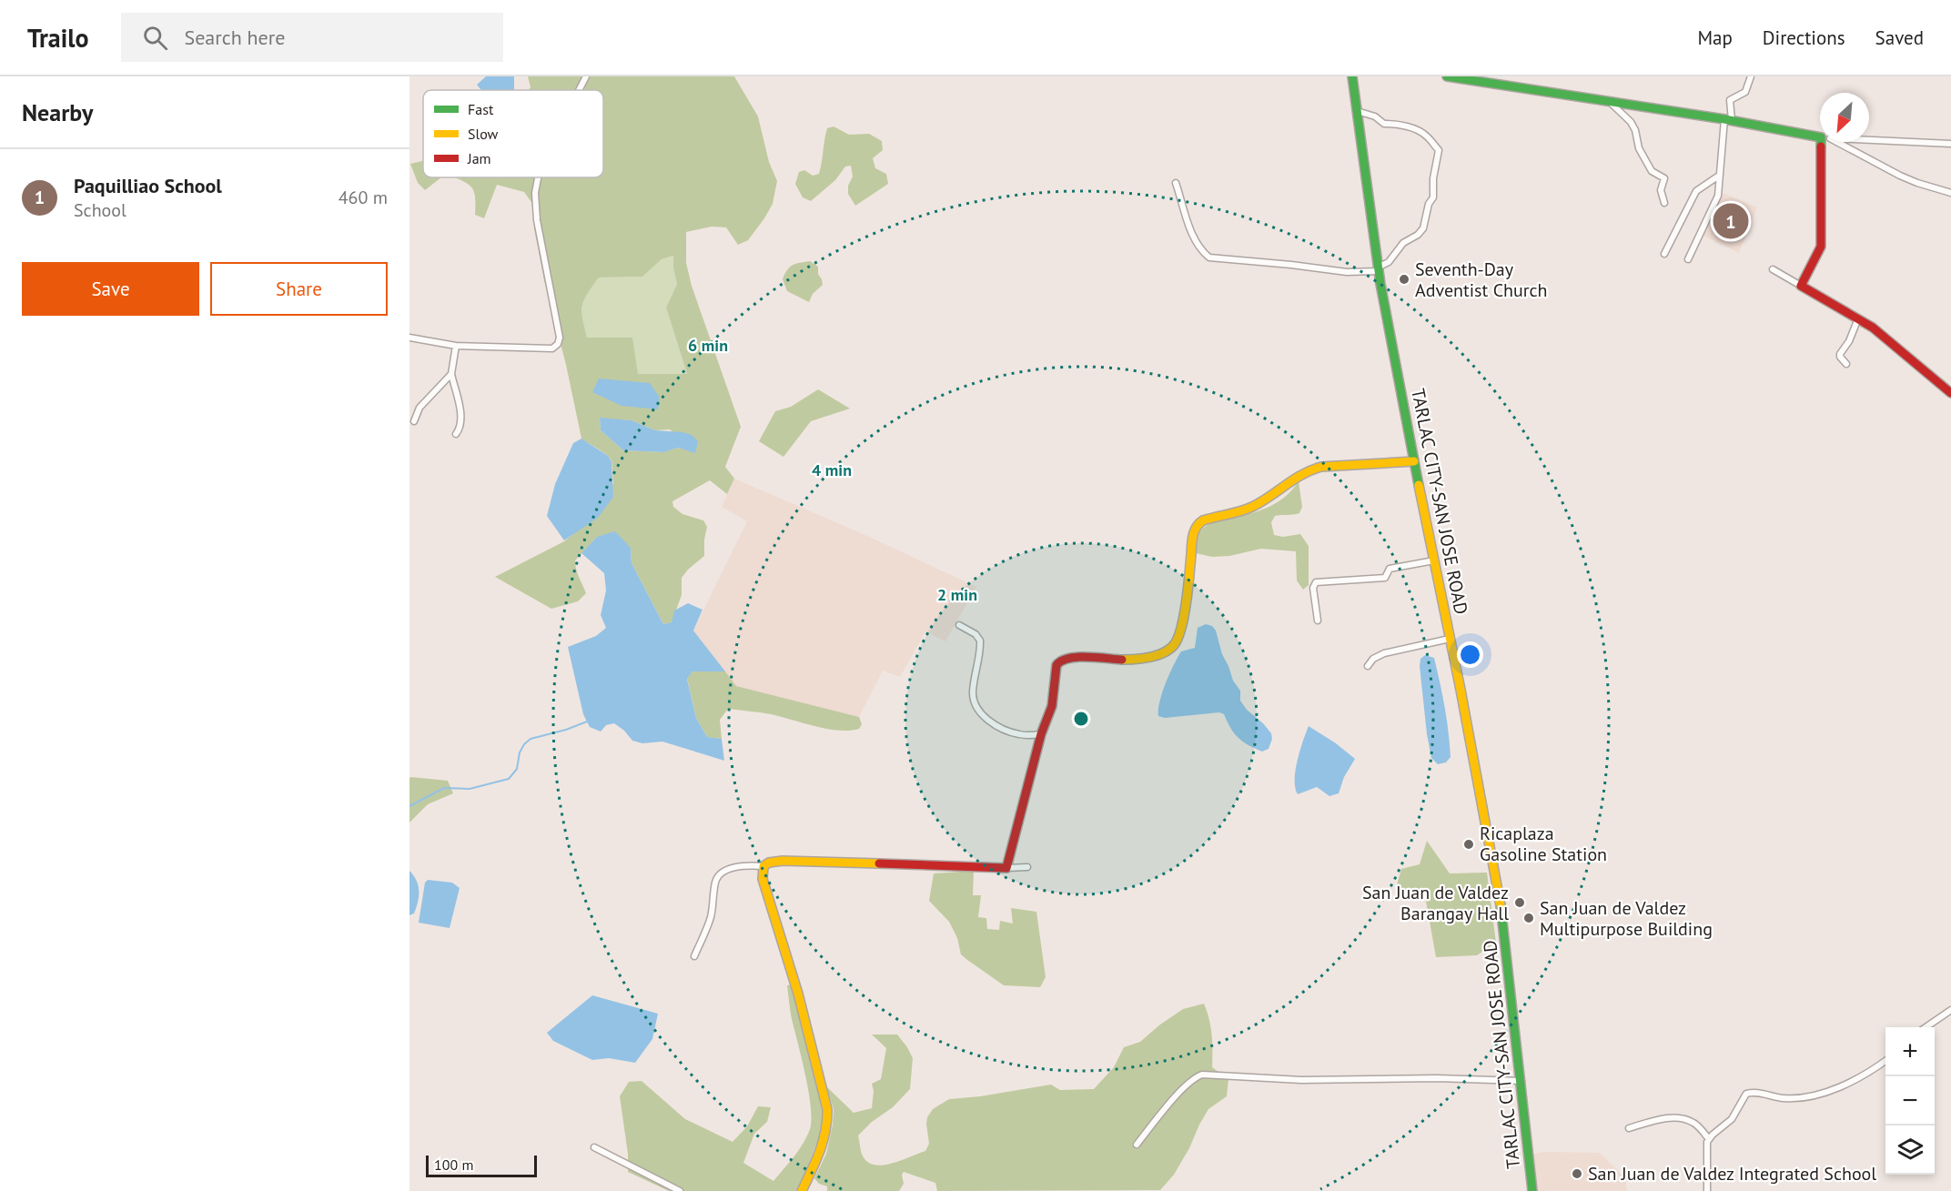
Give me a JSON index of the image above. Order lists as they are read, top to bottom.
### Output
{
  "streets": {
    "street": ["TARLAC CITY-SAN JOSE ROAD"]
  },
  "places": [
    "Seventh-Day Adventist Church",
    "Ricaplaza Gasoline Station",
    "San Juan de Valdez Barangay Hall",
    "San Juan de Valdez Multipurpose Building",
    "San Juan de Valdez Integrated School"
  ],
  "legend": ["Fast", "Slow", "Jam"],
  "scale_bar": "100 m",
  "north": "bottom left",
  "page": {
    "header": "Trailo",
    "search": "Search here",
    "nav": ["Map", "Directions", "Saved"],
    "heading": "Nearby",
    "list": [
      {
        "mark": "1",
        "name": "Paquilliao School",
        "note": "School",
        "value": "460 m"
      }
    ],
    "pins": "1",
    "buttons": ["Save", "Share"],
    "map_buttons": ["+", "−"],
    "scale": "100 m"
  },
  "rings": ["6 min", "4 min", "2 min"]
}
